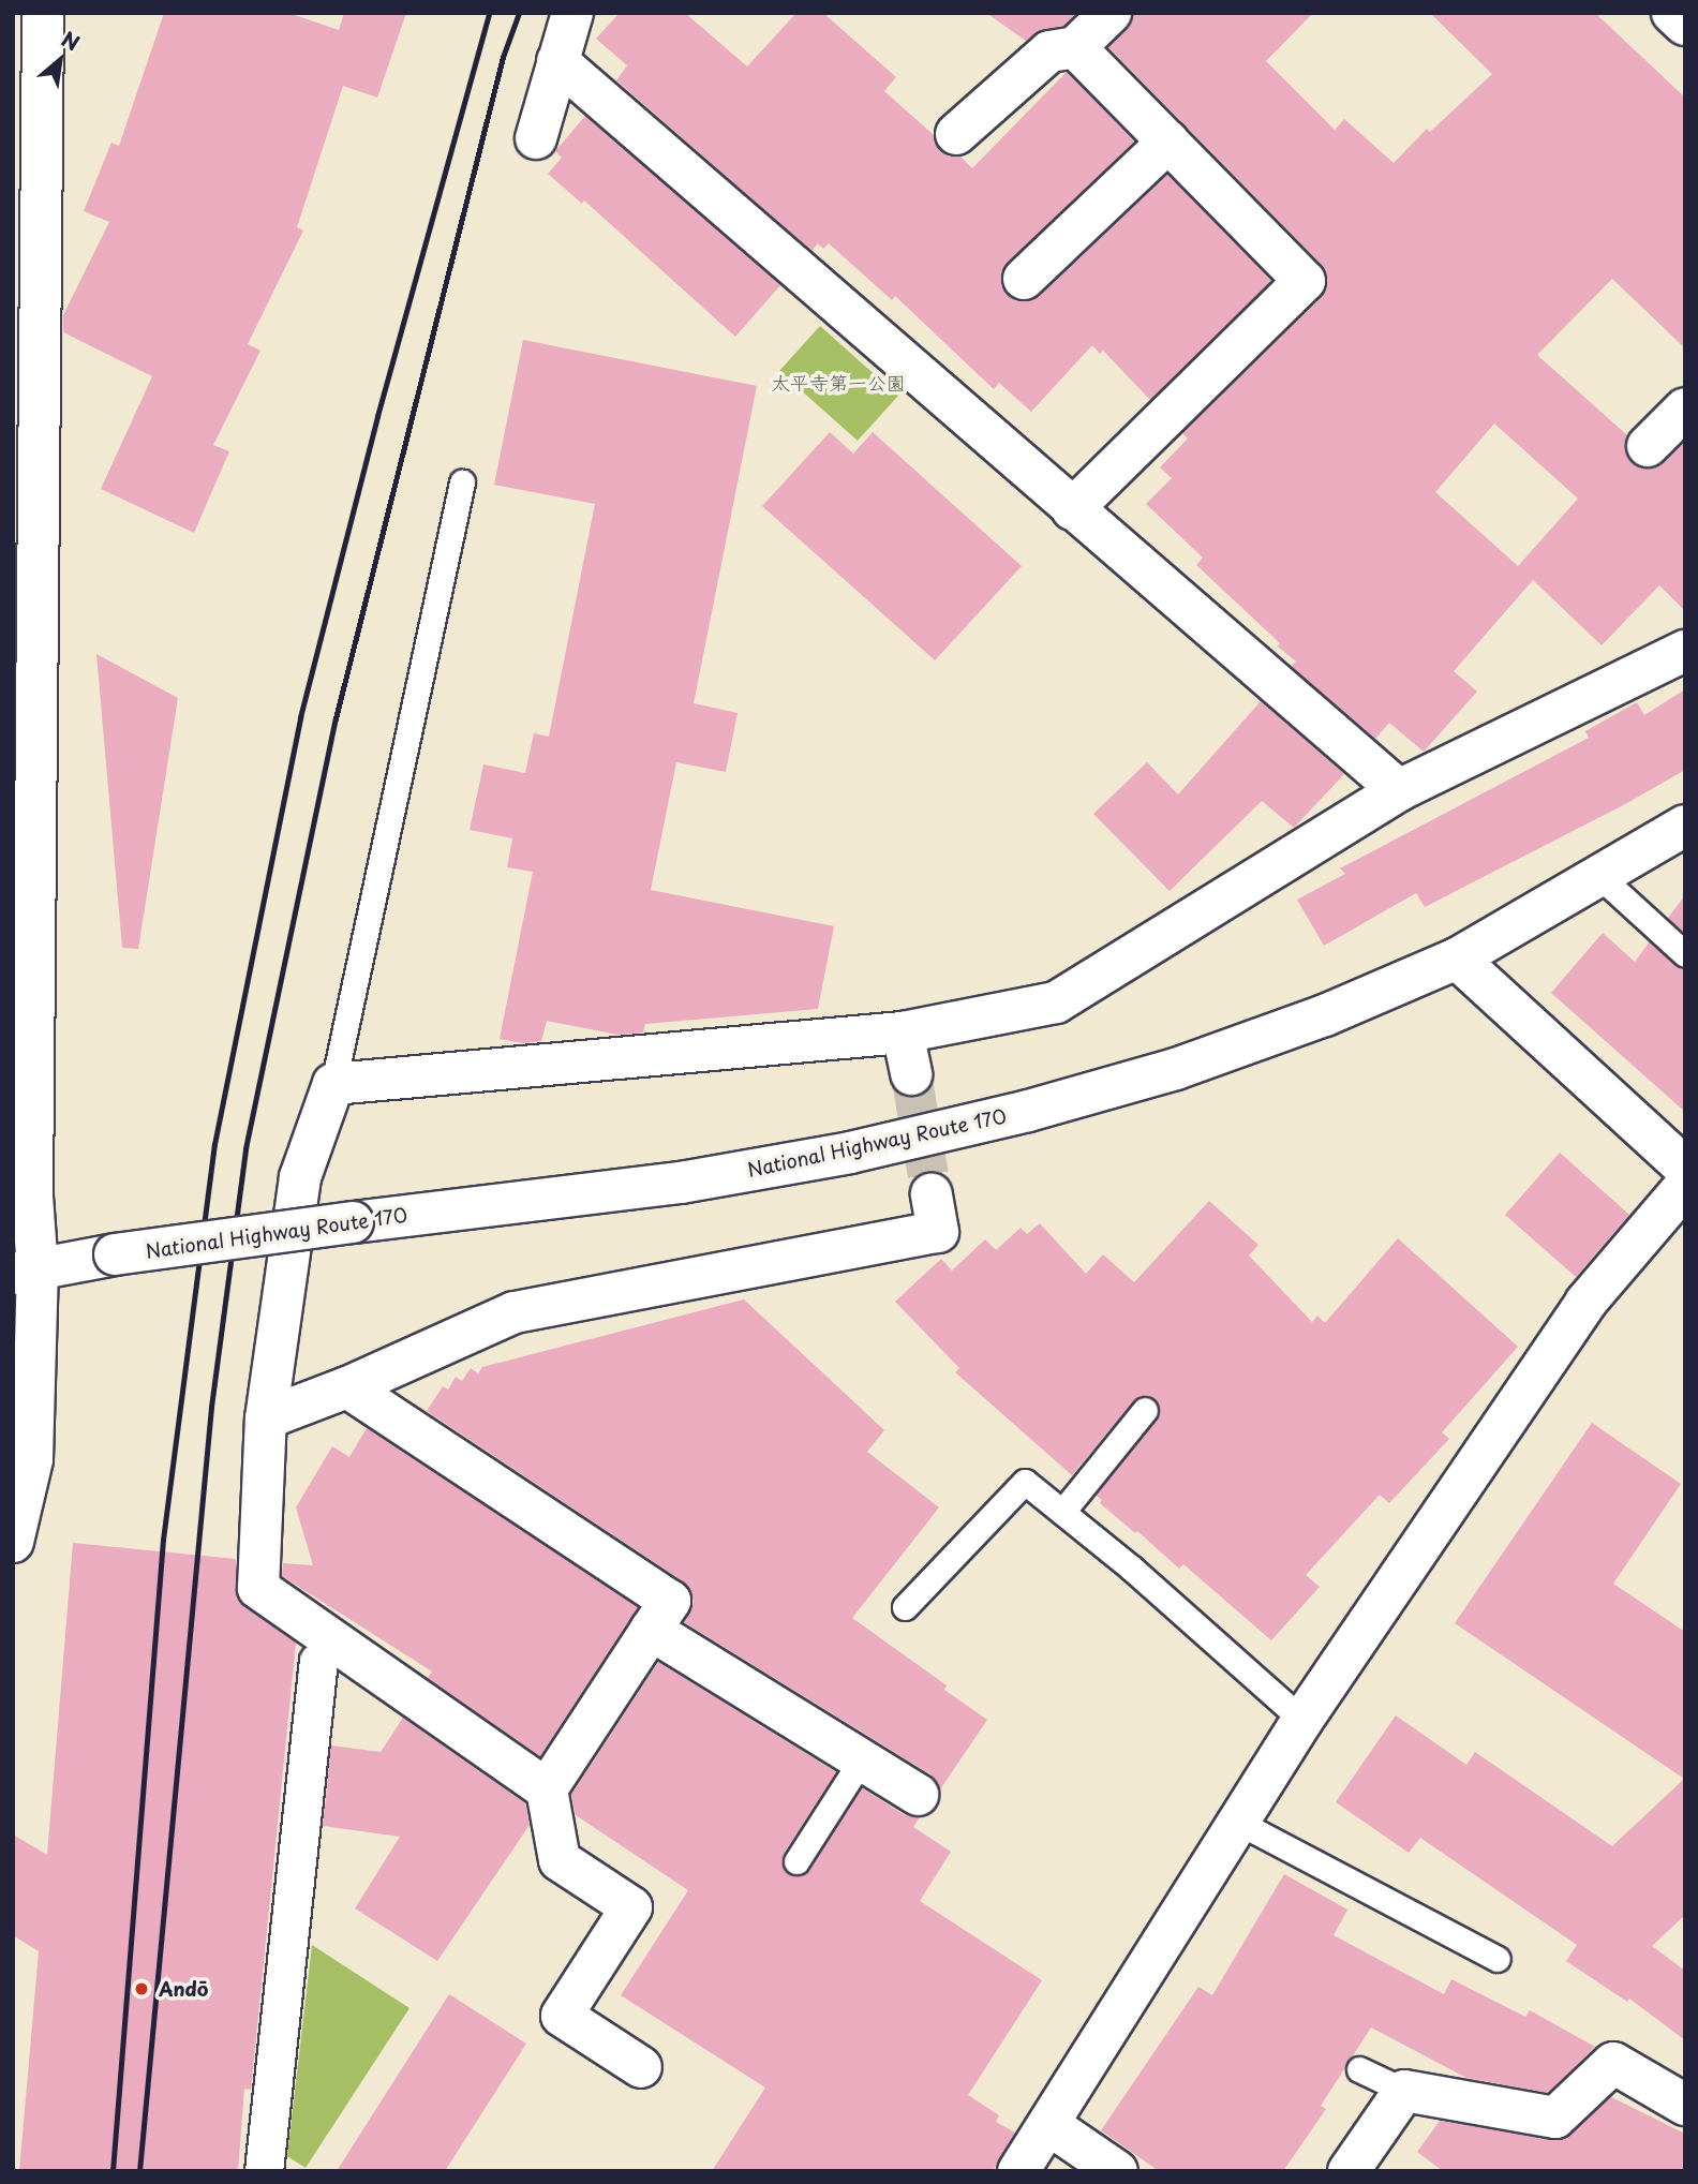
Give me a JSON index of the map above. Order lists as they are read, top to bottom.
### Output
{
  "streets": {
    "main road": ["National Highway Route 170"]
  },
  "parks": ["太平寺第一公園"],
  "places": ["Andō"],
  "north": "top right"
}
